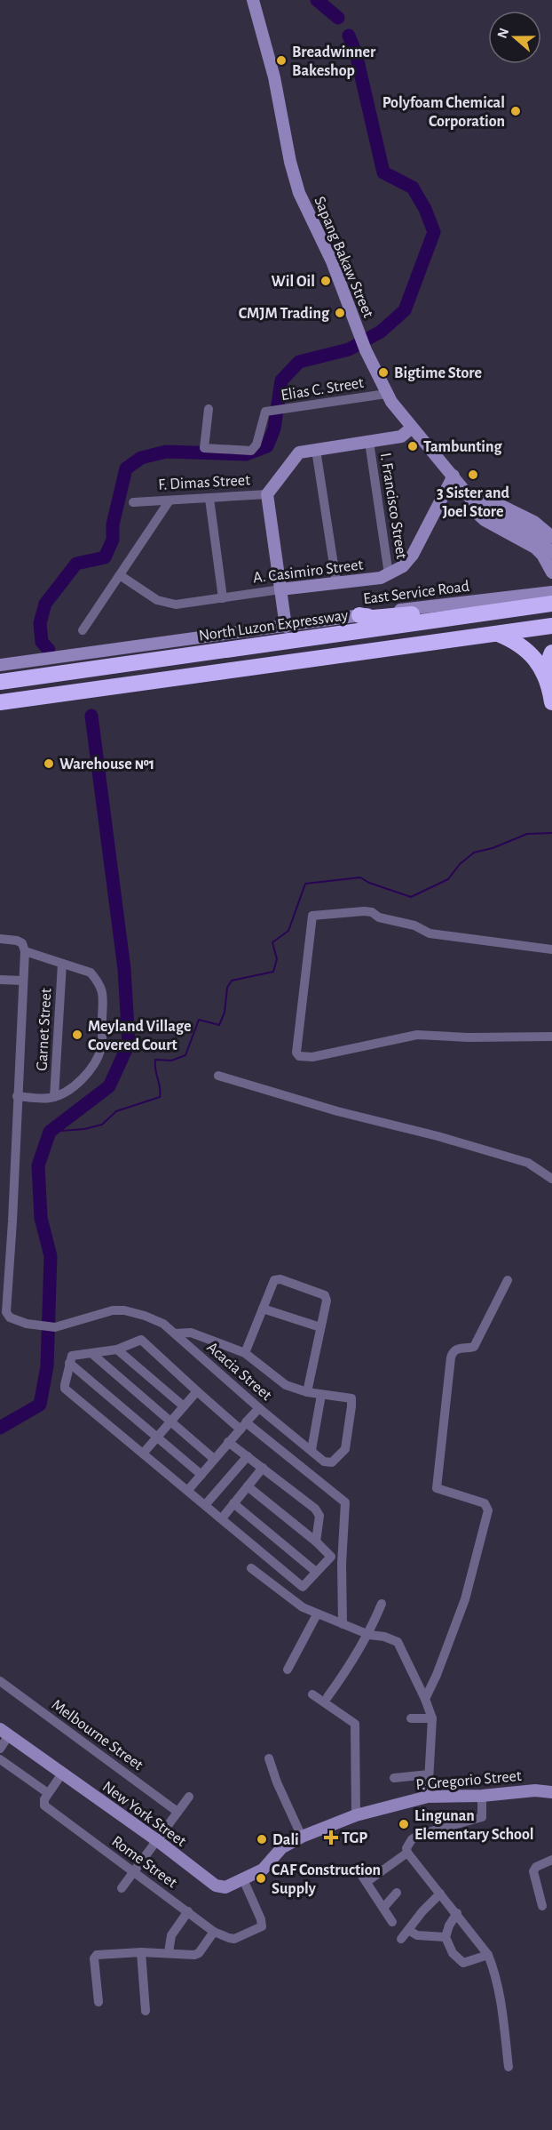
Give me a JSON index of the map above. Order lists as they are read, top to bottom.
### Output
{
  "streets": {
    "highway": ["North Luzon Expressway"],
    "street": [
      "Sapang Bakaw Street",
      "Elias C. Street",
      "F. Dimas Street",
      "I. Francisco Street",
      "A. Casimiro Street",
      "East Service Road",
      "Garnet Street",
      "Acacia Street",
      "Melbourne Street",
      "P. Gregorio Street",
      "New York Street",
      "Rome Street"
    ]
  },
  "crossings": [
    ["Sapang Bakaw Street", "Elias C. Street"],
    ["Sapang Bakaw Street", "F. Dimas Street"],
    ["Sapang Bakaw Street", "A. Casimiro Street"],
    ["F. Dimas Street", "I. Francisco Street"],
    ["I. Francisco Street", "A. Casimiro Street"],
    ["P. Gregorio Street", "New York Street"],
    ["New York Street", "Rome Street"]
  ],
  "places": {
    "other": [
      "Breadwinner Bakeshop",
      "Polyfoam Chemical Corporation",
      "Wil Oil",
      "CMJM Trading",
      "Bigtime Store",
      "Tambunting",
      "3 Sister and Joel Store",
      "Warehouse №1",
      "Meyland Village Covered Court",
      "Lingunan Elementary School",
      "Dali",
      "CAF Construction Supply"
    ],
    "health": ["TGP"]
  },
  "north": "left"
}
